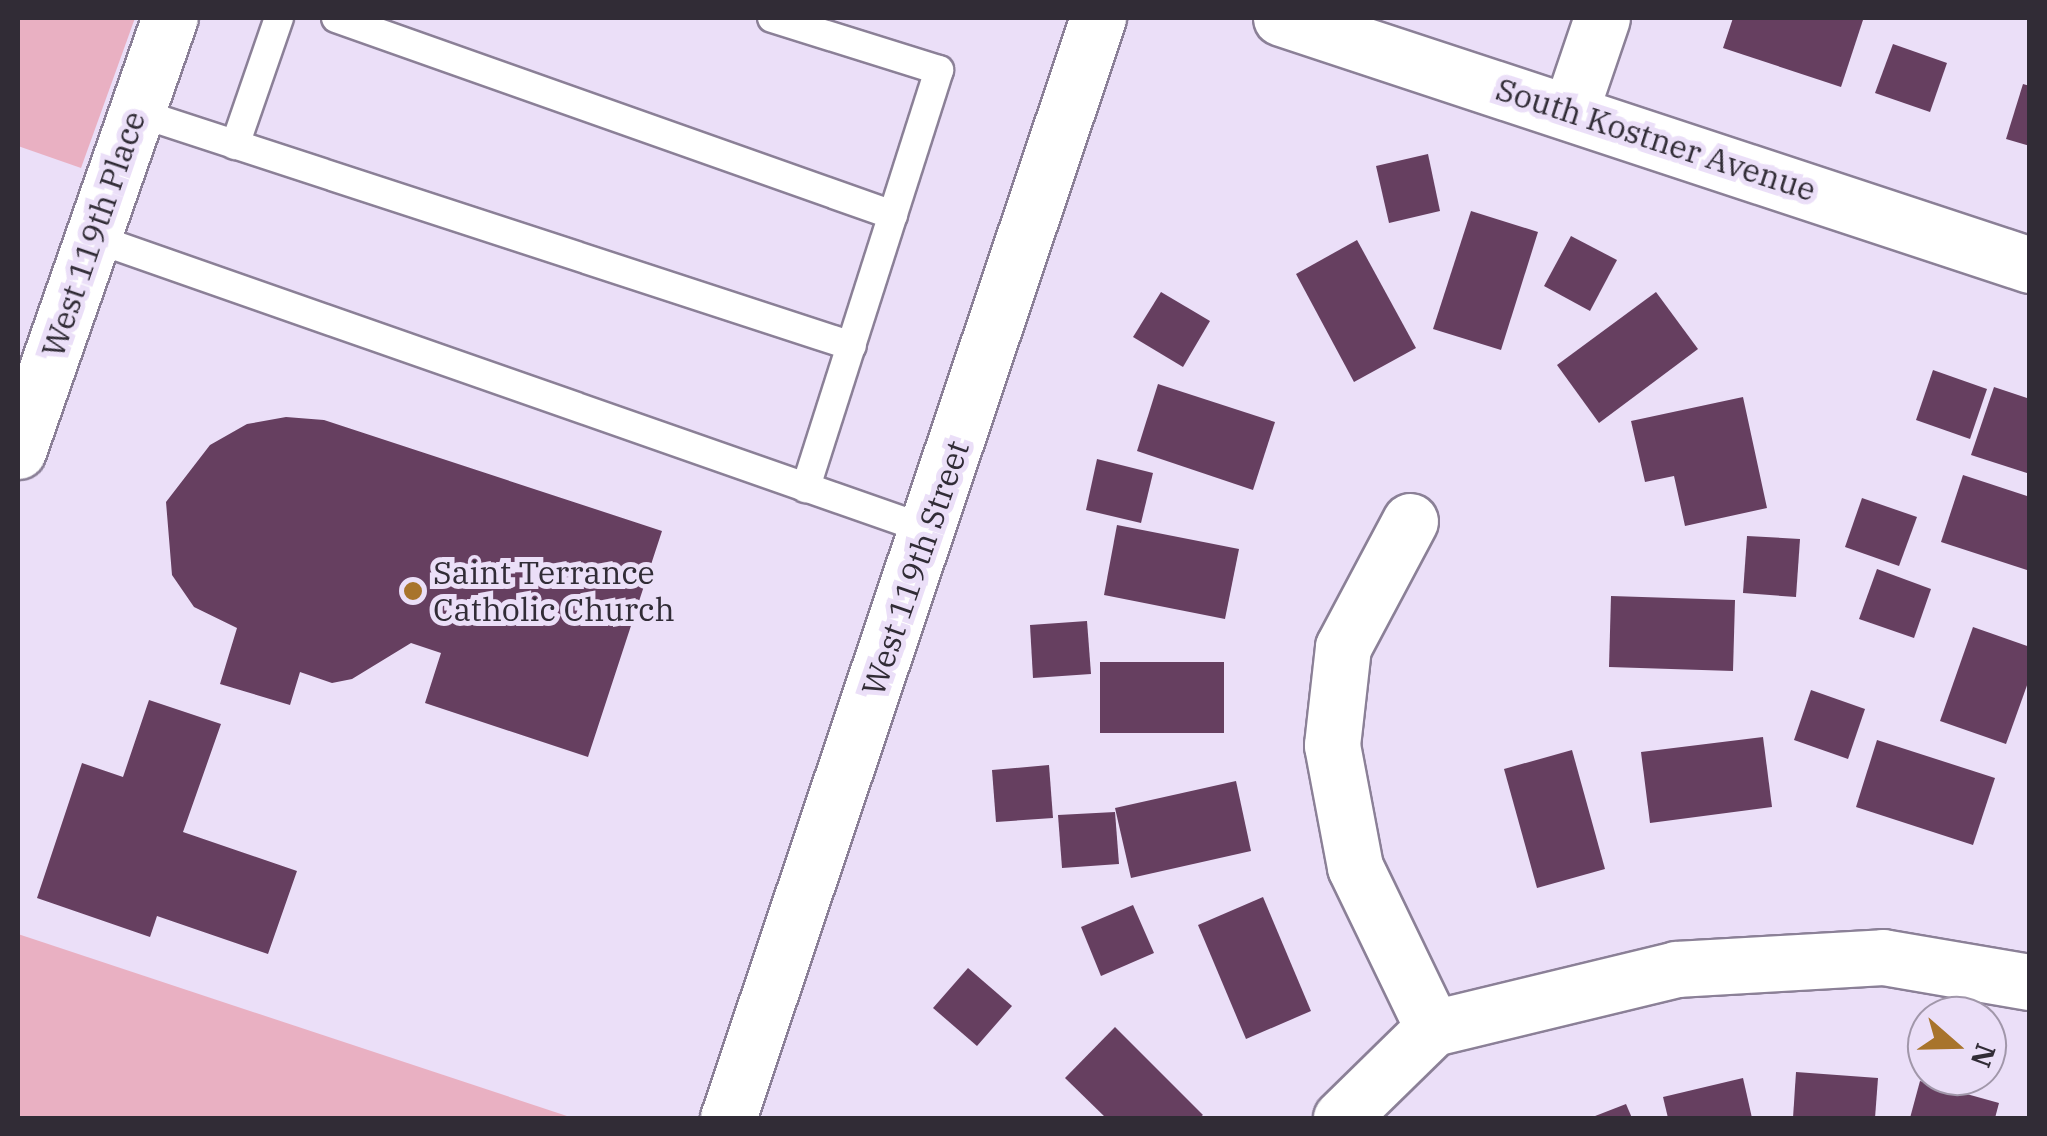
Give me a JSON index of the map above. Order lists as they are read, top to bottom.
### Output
{
  "streets": {
    "street": ["South Kostner Avenue", "West 119th Place", "West 119th Street"]
  },
  "places": ["Saint Terrance Catholic Church"],
  "north": "right"
}
